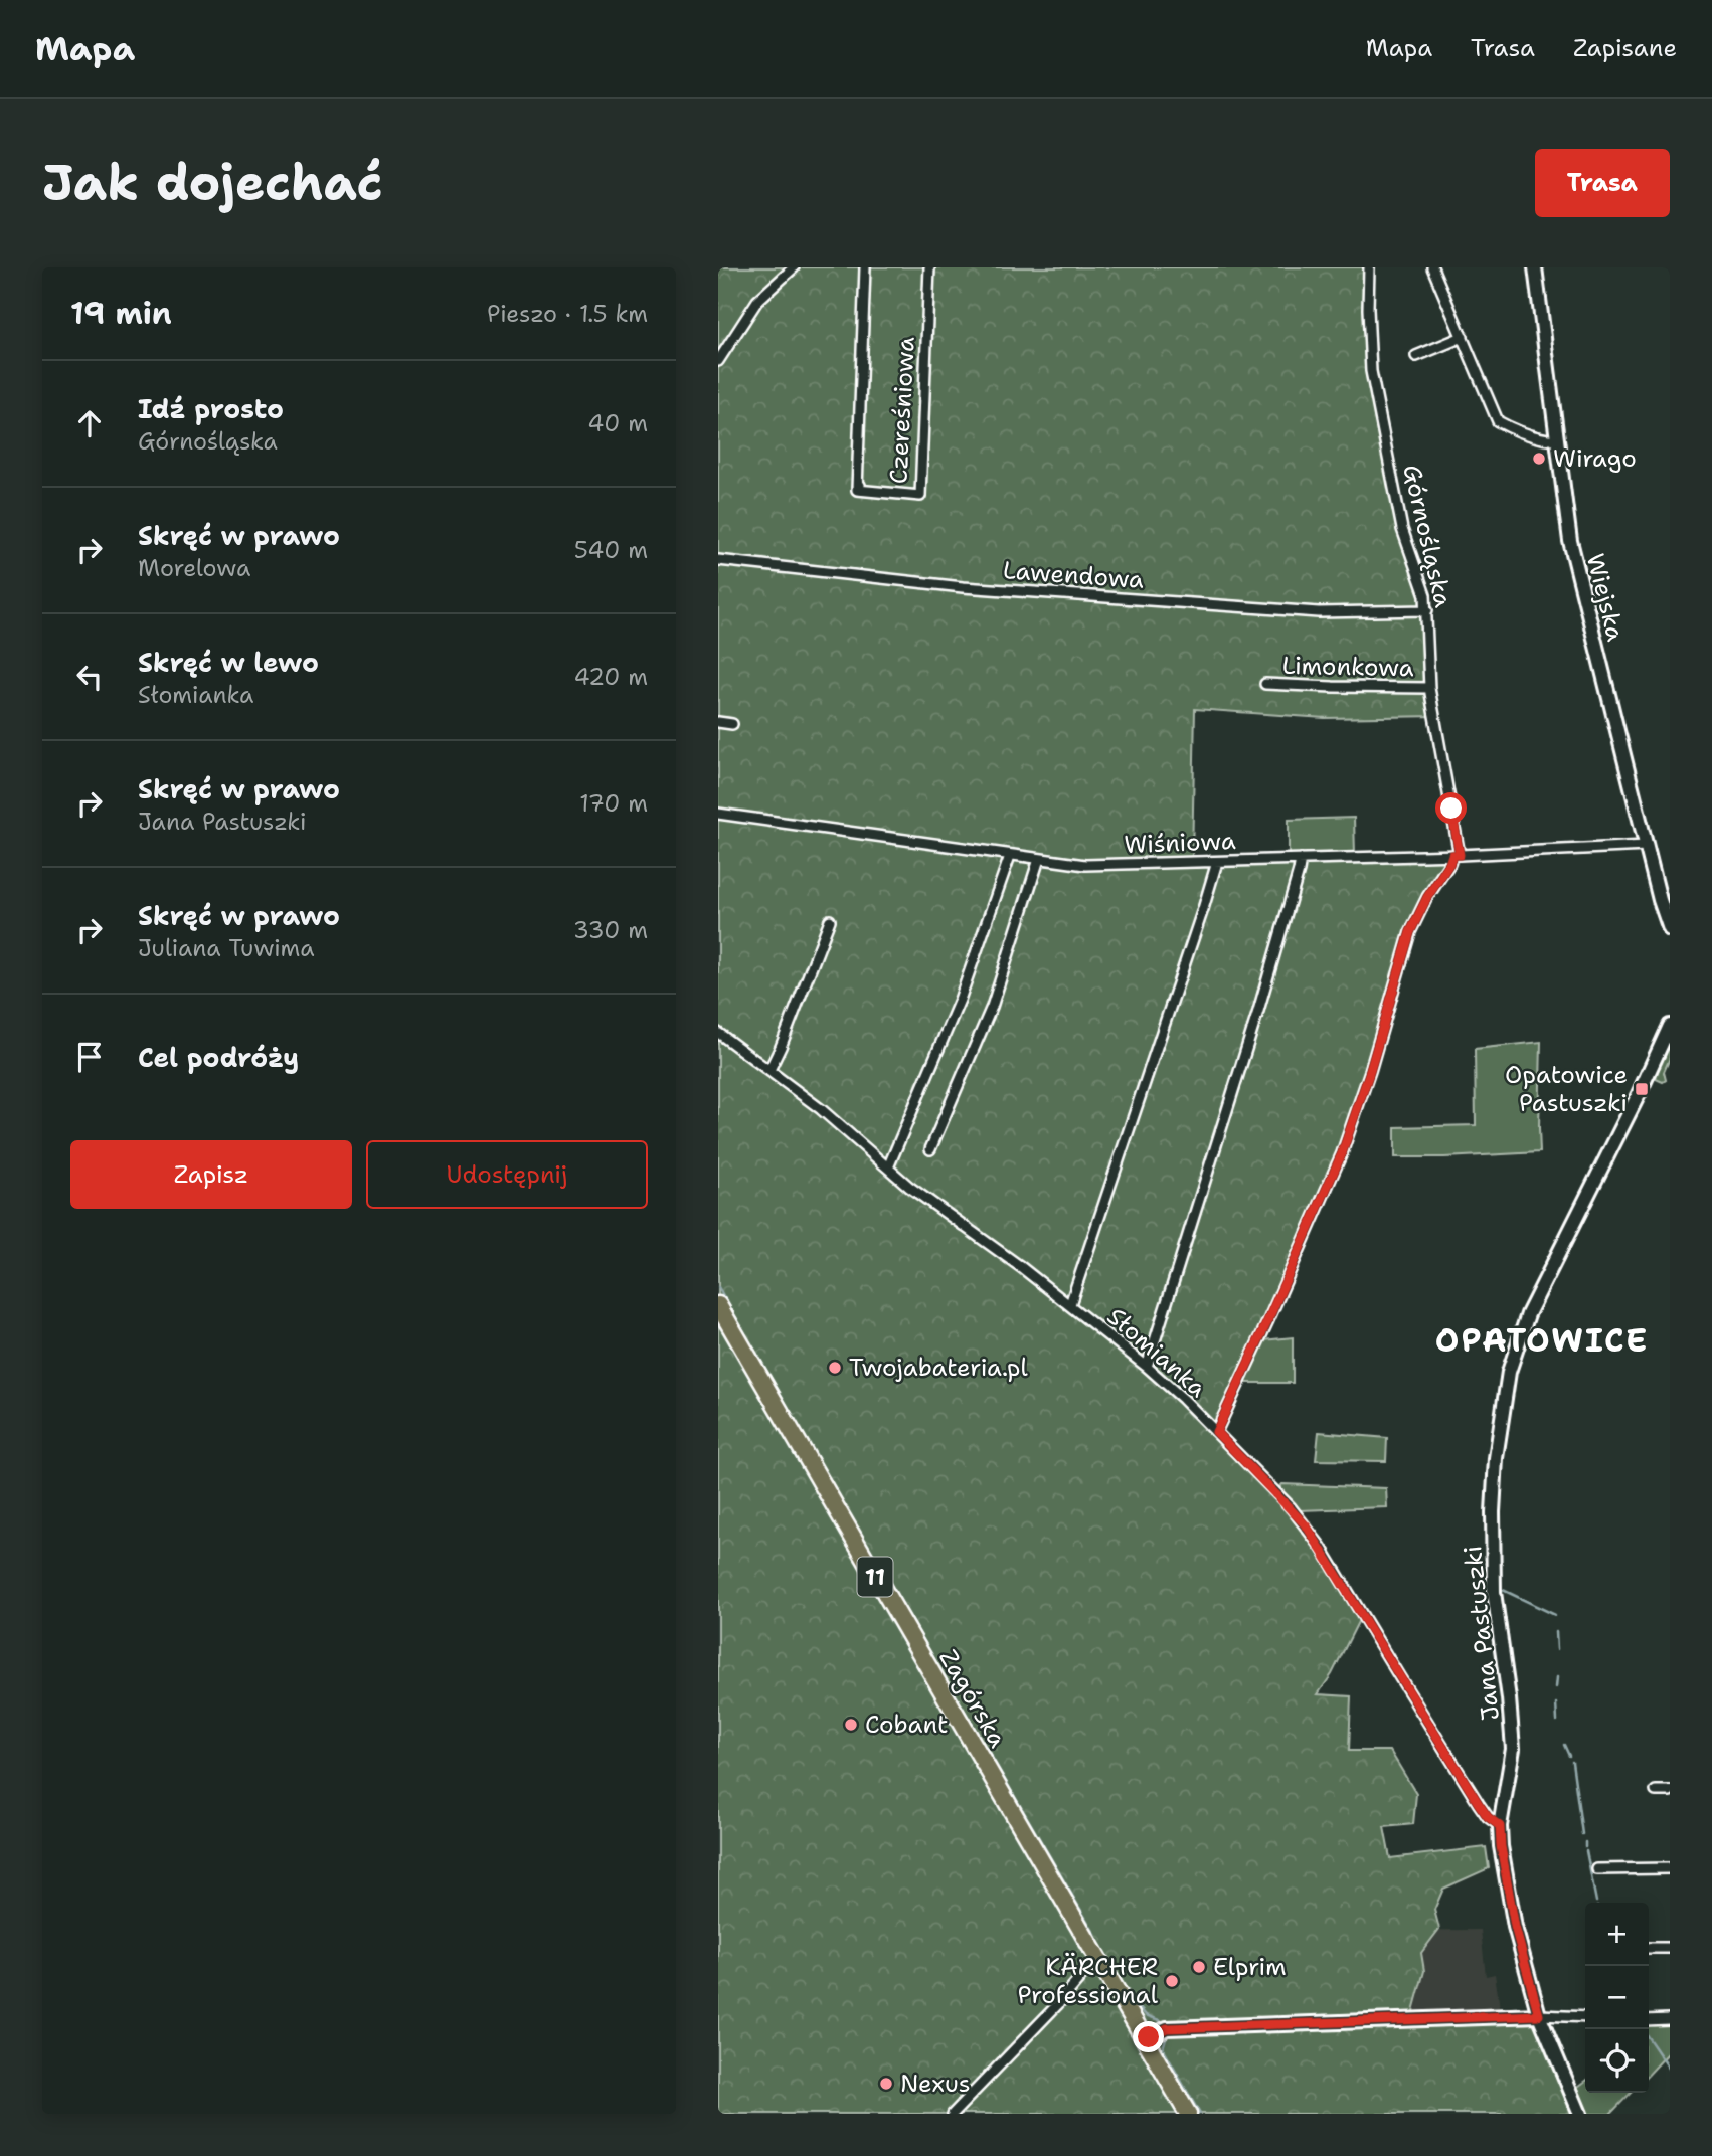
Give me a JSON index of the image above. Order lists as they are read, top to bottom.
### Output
{
  "streets": {
    "highway": ["11", "Zagórska"],
    "street": [
      "Czereśniowa",
      "Górnośląska",
      "Lawendowa",
      "Wiejska",
      "Limonkowa",
      "Wiśniowa",
      "Słomianka",
      "Jana Pastuszki"
    ]
  },
  "crossings": [
    ["Górnośląska", "Lawendowa"],
    ["Górnośląska", "Limonkowa"],
    ["Górnośląska", "Wiśniowa"],
    ["Wiejska", "Wiśniowa"],
    ["Słomianka", "Jana Pastuszki"]
  ],
  "districts": ["OPATOWICE"],
  "places": {
    "other": [
      "Wirago",
      "Twojabateria.pl",
      "Cobant",
      "Elprim",
      "KÄRCHER Professional",
      "Nexus"
    ],
    "transit": ["Opatowice Pastuszki"]
  },
  "page": {
    "header": "Mapa",
    "nav": ["Mapa", "Trasa", "Zapisane"],
    "buttons": [
      "Trasa",
      ["Zapisz", "Udostępnij"]
    ],
    "title": "Jak dojechać",
    "heading": ["19 min", "Pieszo · 1.5 km"],
    "list": [
      ["Idź prosto", "Górnośląska", "40 m"],
      ["Skręć w prawo", "Morelowa", "540 m"],
      ["Skręć w lewo", "Słomianka", "420 m"],
      ["Skręć w prawo", "Jana Pastuszki", "170 m"],
      ["Skręć w prawo", "Juliana Tuwima", "330 m"],
      "Cel podróży"
    ],
    "map_buttons": ["+", "−"]
  }
}
